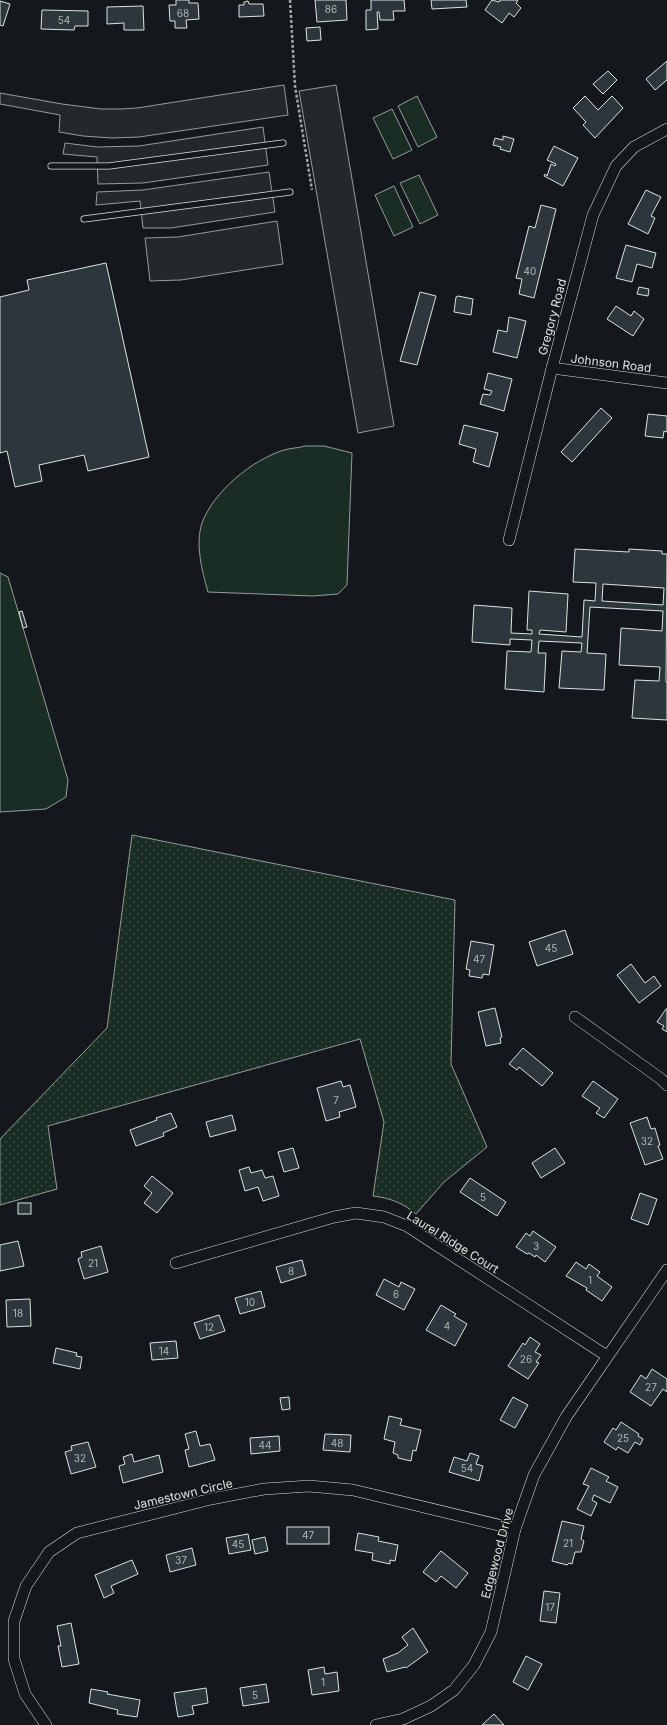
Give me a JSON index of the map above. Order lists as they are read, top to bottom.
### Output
{
  "streets": {
    "street": [
      "Gregory Road",
      "Johnson Road",
      "Laurel Ridge Court",
      "Jamestown Circle",
      "Edgewood Drive"
    ]
  },
  "crossings": [
    ["Gregory Road", "Johnson Road"],
    ["Laurel Ridge Court", "Edgewood Drive"],
    ["Jamestown Circle", "Edgewood Drive"]
  ],
  "house_numbers": [
    "86",
    "68",
    "54",
    "40",
    "45",
    "47",
    "7",
    "32",
    "5",
    "3",
    "21",
    "8",
    "1",
    "6",
    "10",
    "18",
    "4",
    "12",
    "14",
    "26",
    "27",
    "25",
    "48",
    "44",
    "32",
    "54",
    "47",
    "21",
    "45",
    "37",
    "17",
    "1",
    "5"
  ]
}
